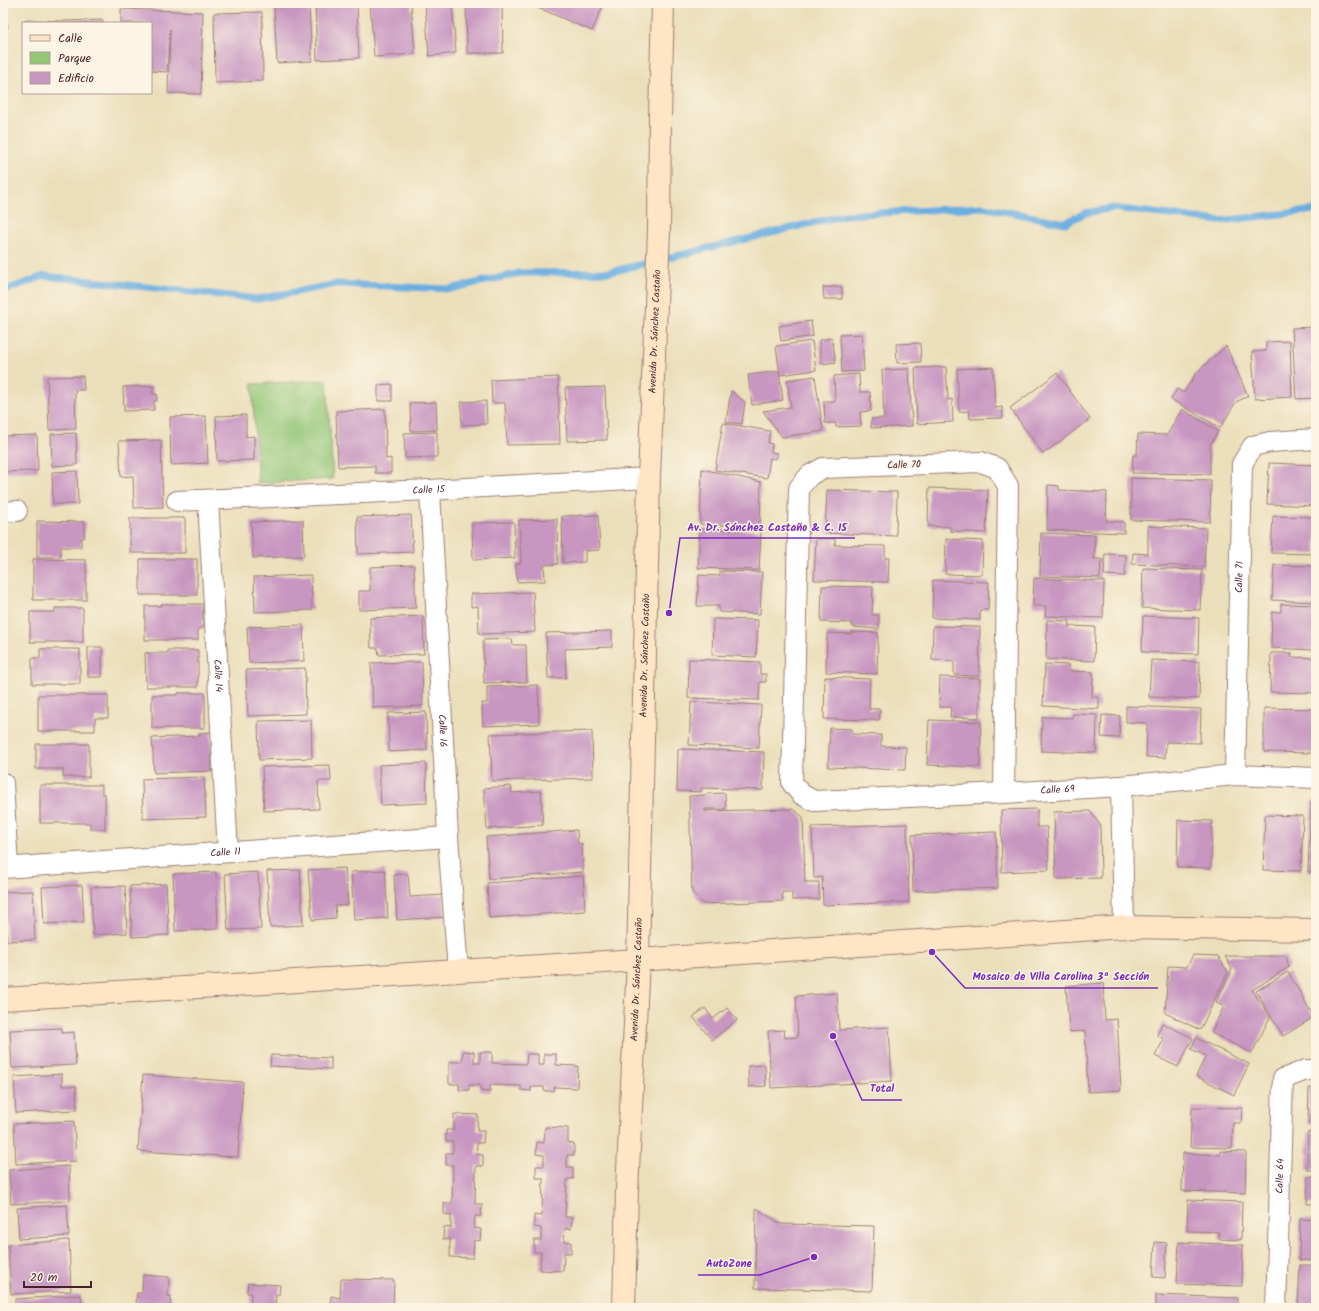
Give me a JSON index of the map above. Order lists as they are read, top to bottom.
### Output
{
  "streets": {
    "street": [
      "Avenida Dr. Sánchez Castaño",
      "Calle 70",
      "Calle 15",
      "Calle 71",
      "Calle 14",
      "Calle 16",
      "Calle 69",
      "Calle 11",
      "Calle 64"
    ]
  },
  "crossings": [
    ["Avenida Dr. Sánchez Castaño", "Calle 15"],
    ["Calle 70", "Calle 69"],
    ["Calle 15", "Calle 14"],
    ["Calle 15", "Calle 16"],
    ["Calle 71", "Calle 69"],
    ["Calle 14", "Calle 11"],
    ["Calle 16", "Calle 11"]
  ],
  "places": [
    "Av. Dr. Sánchez Castaño & C. 15",
    "Mosaico de Villa Carolina 3ª Sección",
    "Total",
    "AutoZone"
  ],
  "legend": ["Calle", "Parque", "Edificio"],
  "scale_bar": "20 m"
}
